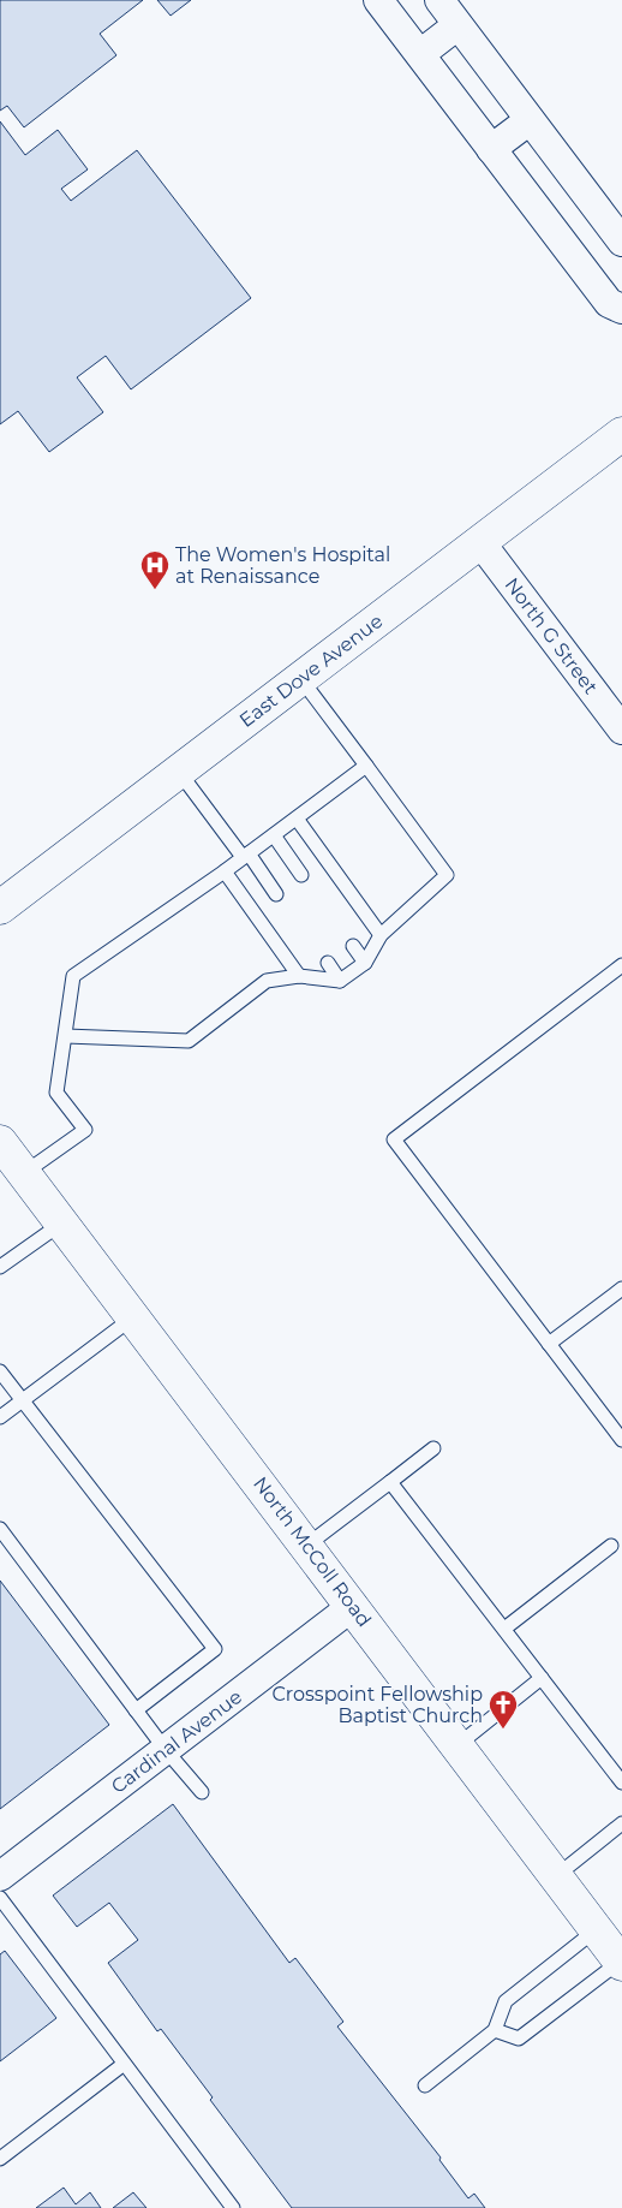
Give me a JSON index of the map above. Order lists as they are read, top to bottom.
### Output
{
  "streets": {
    "main road": ["East Dove Avenue", "North McColl Road"],
    "street": ["North G Street", "Cardinal Avenue"]
  },
  "crossings": [
    ["North G Street", "East Dove Avenue"],
    ["North McColl Road", "Cardinal Avenue"]
  ],
  "places": {
    "hospital": ["The Women's Hospital at Renaissance"],
    "church": ["Crosspoint Fellowship Baptist Church"]
  }
}
